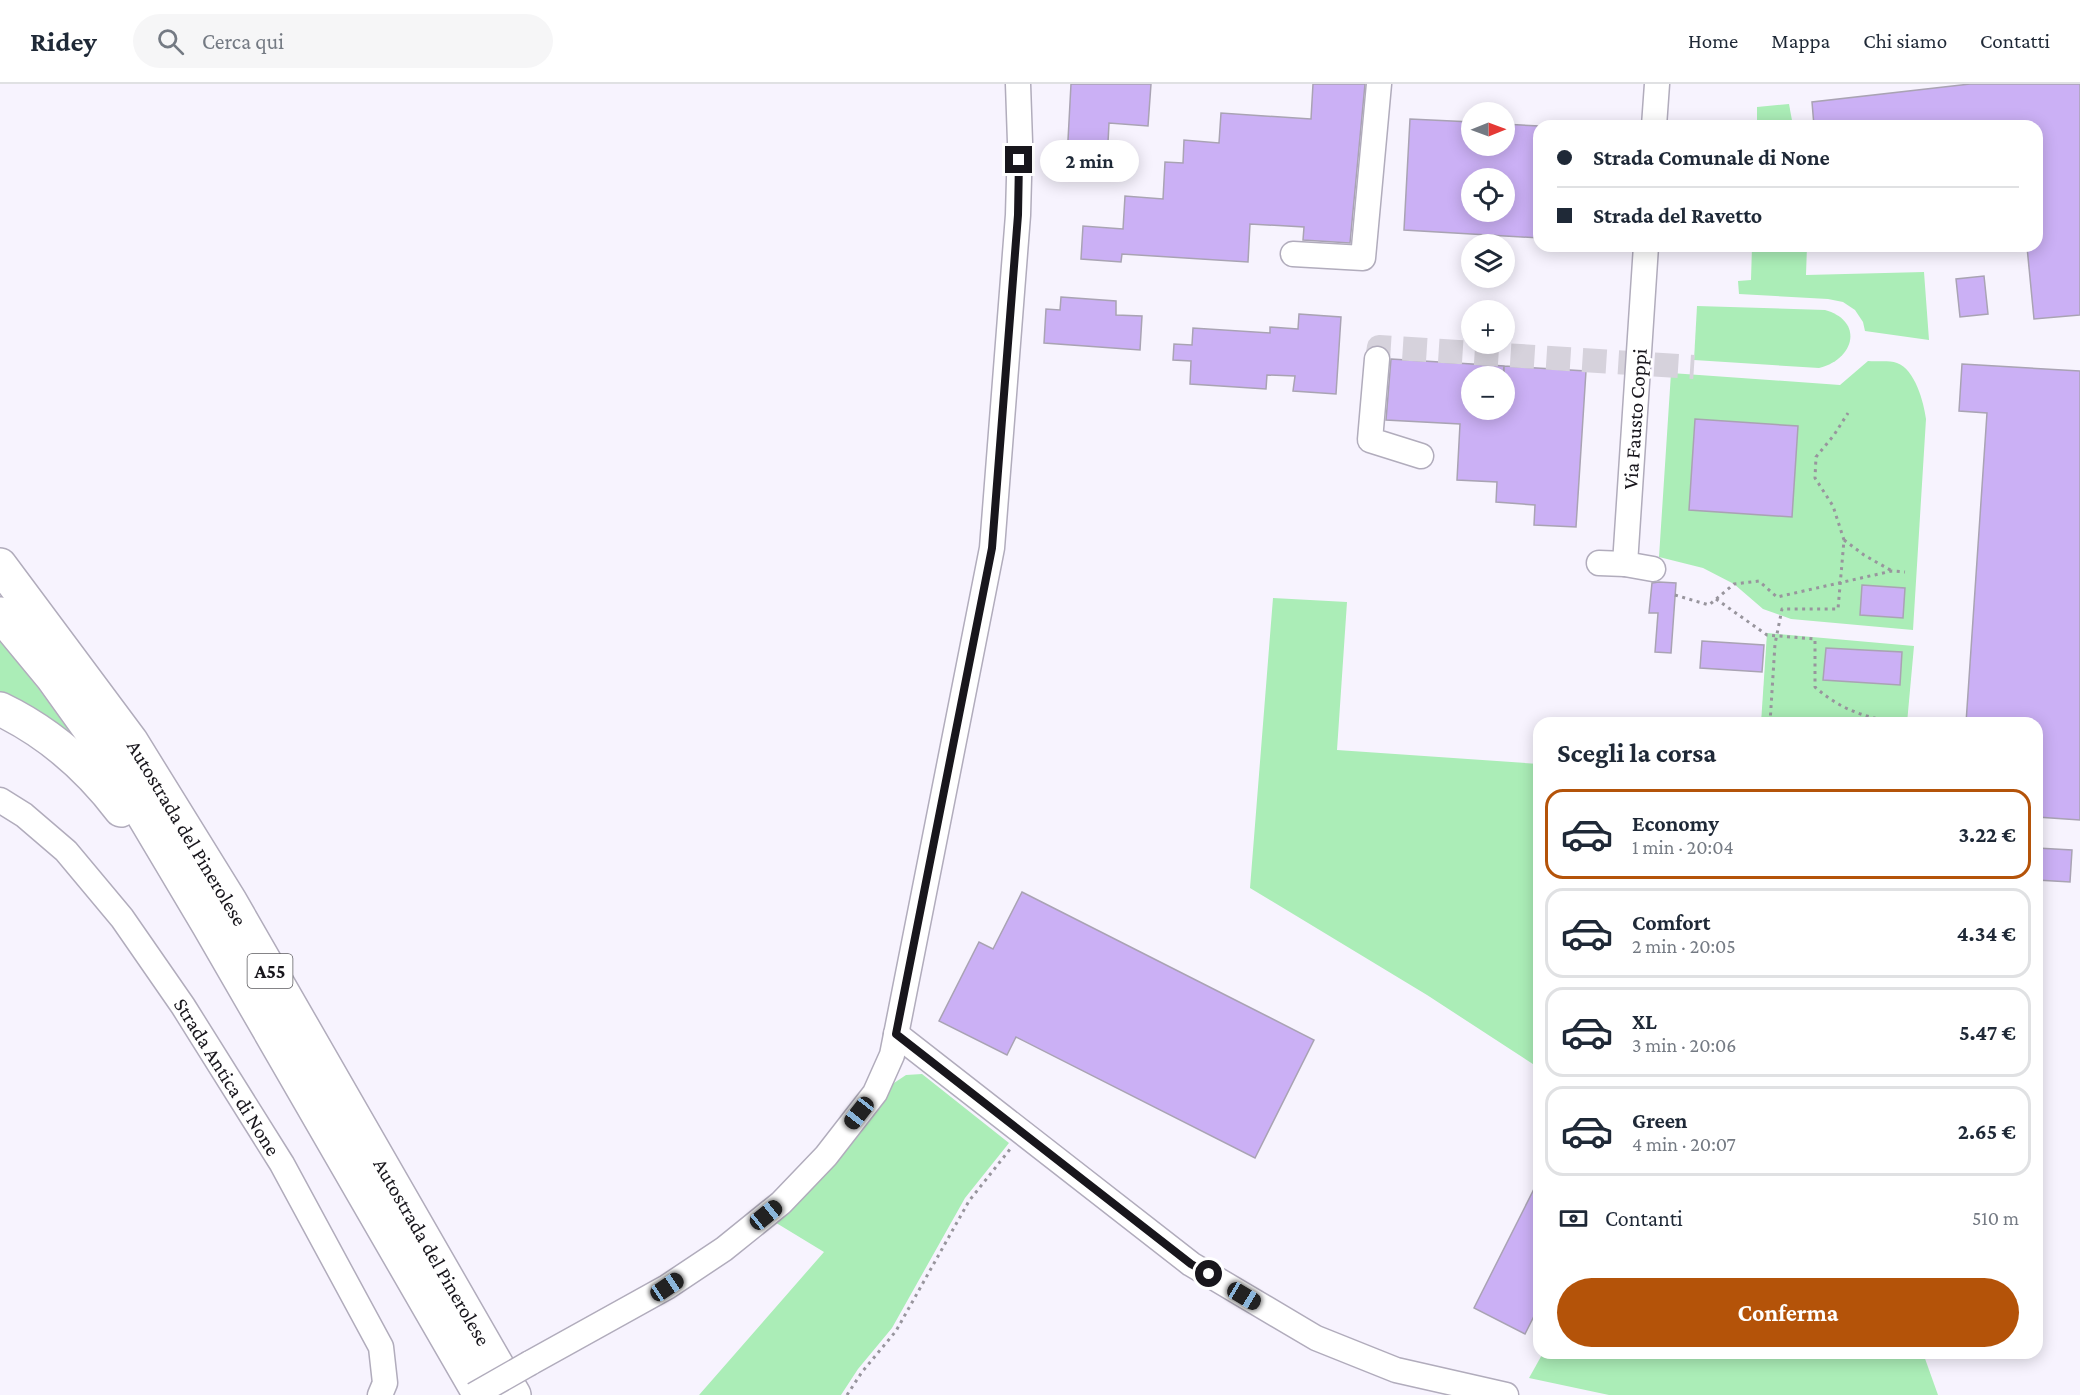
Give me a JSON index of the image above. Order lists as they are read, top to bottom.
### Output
{
  "streets": {
    "highway": ["Autostrada del Pinerolese", "A55"],
    "street": ["Via Fausto Coppi", "Strada Antica di None"]
  },
  "north": "right",
  "page": {
    "header": "Ridey",
    "search": "Cerca qui",
    "nav": [
      "Home",
      "Mappa",
      "Chi siamo",
      "Contatti"
    ],
    "map_buttons": ["+", "−"],
    "banner": ["Strada Comunale di None", "Strada del Ravetto"],
    "bubble": "2 min",
    "heading": "Scegli la corsa",
    "list": [
      {
        "name": "Economy",
        "note": "1 min · 20:04",
        "value": "3.22 €"
      },
      {
        "name": "Comfort",
        "note": "2 min · 20:05",
        "value": "4.34 €"
      },
      {
        "name": "XL",
        "note": "3 min · 20:06",
        "value": "5.47 €"
      },
      {
        "name": "Green",
        "note": "4 min · 20:07",
        "value": "2.65 €"
      }
    ],
    "pay": ["Contanti", "510 m"],
    "buttons": "Conferma"
  }
}
